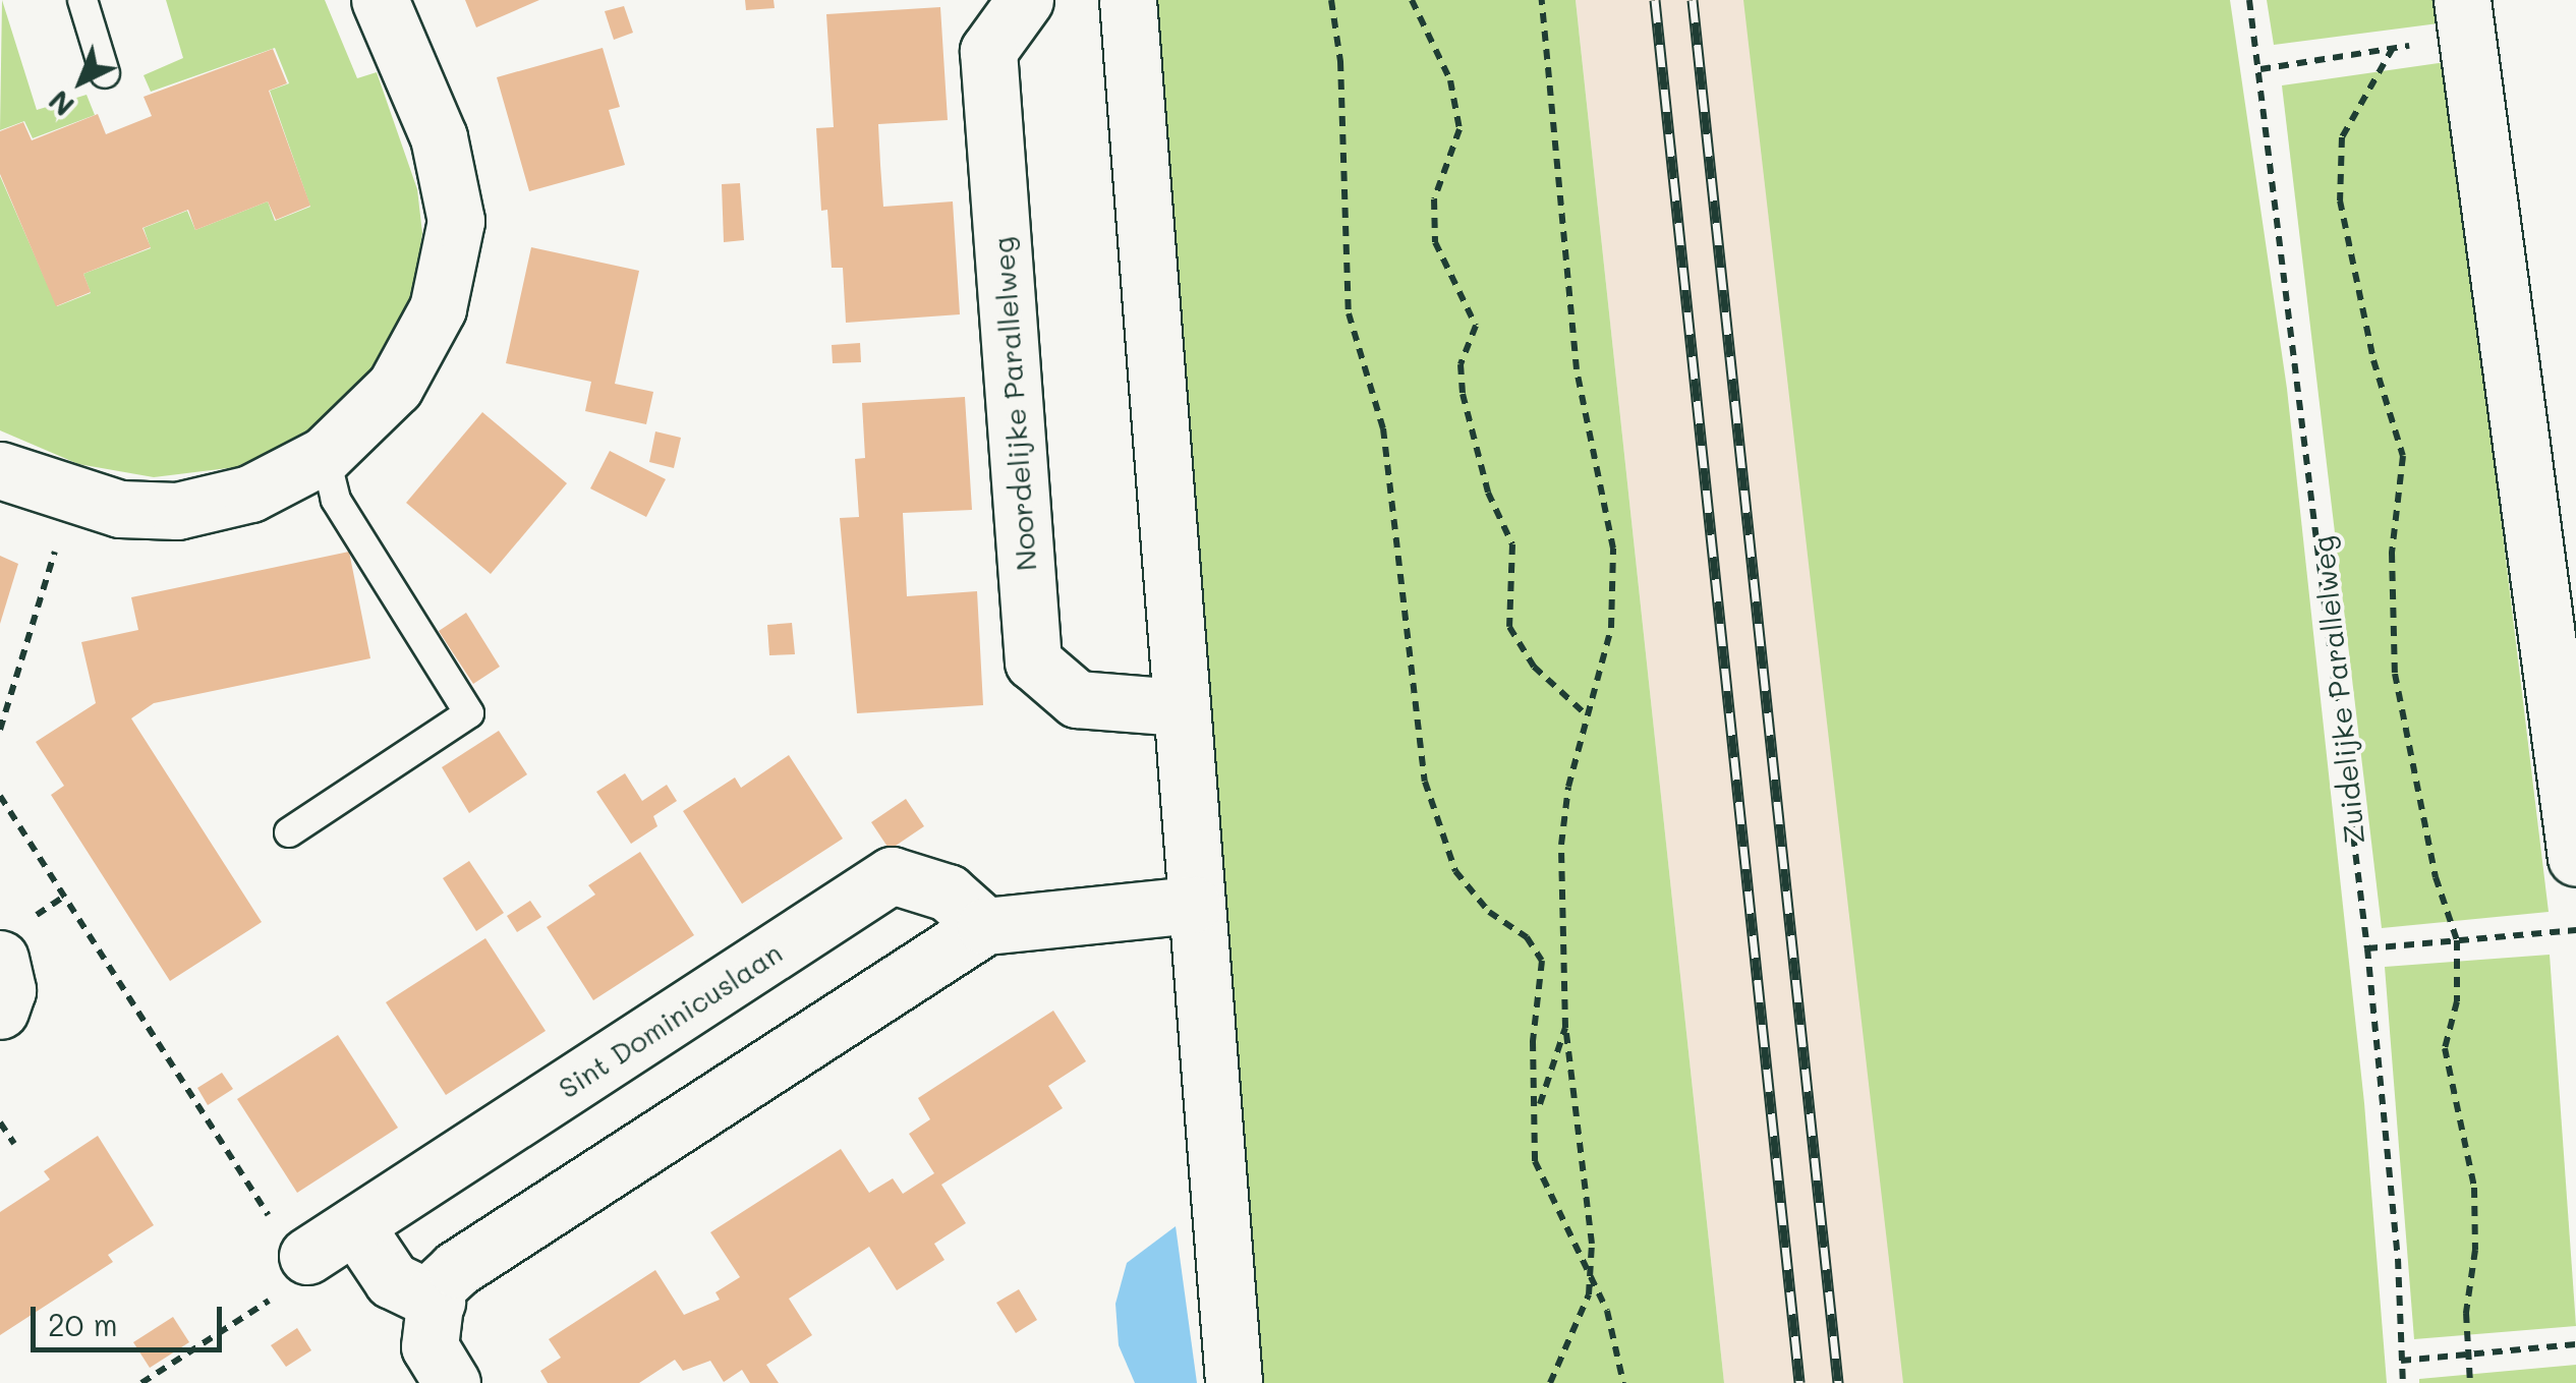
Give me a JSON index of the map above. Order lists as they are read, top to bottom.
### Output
{
  "streets": {
    "street": ["Noordelijke Parallelweg", "Sint Dominicuslaan"],
    "path": ["Zuidelijke Parallelweg"]
  },
  "scale_bar": "20 m",
  "north": "bottom left"
}
